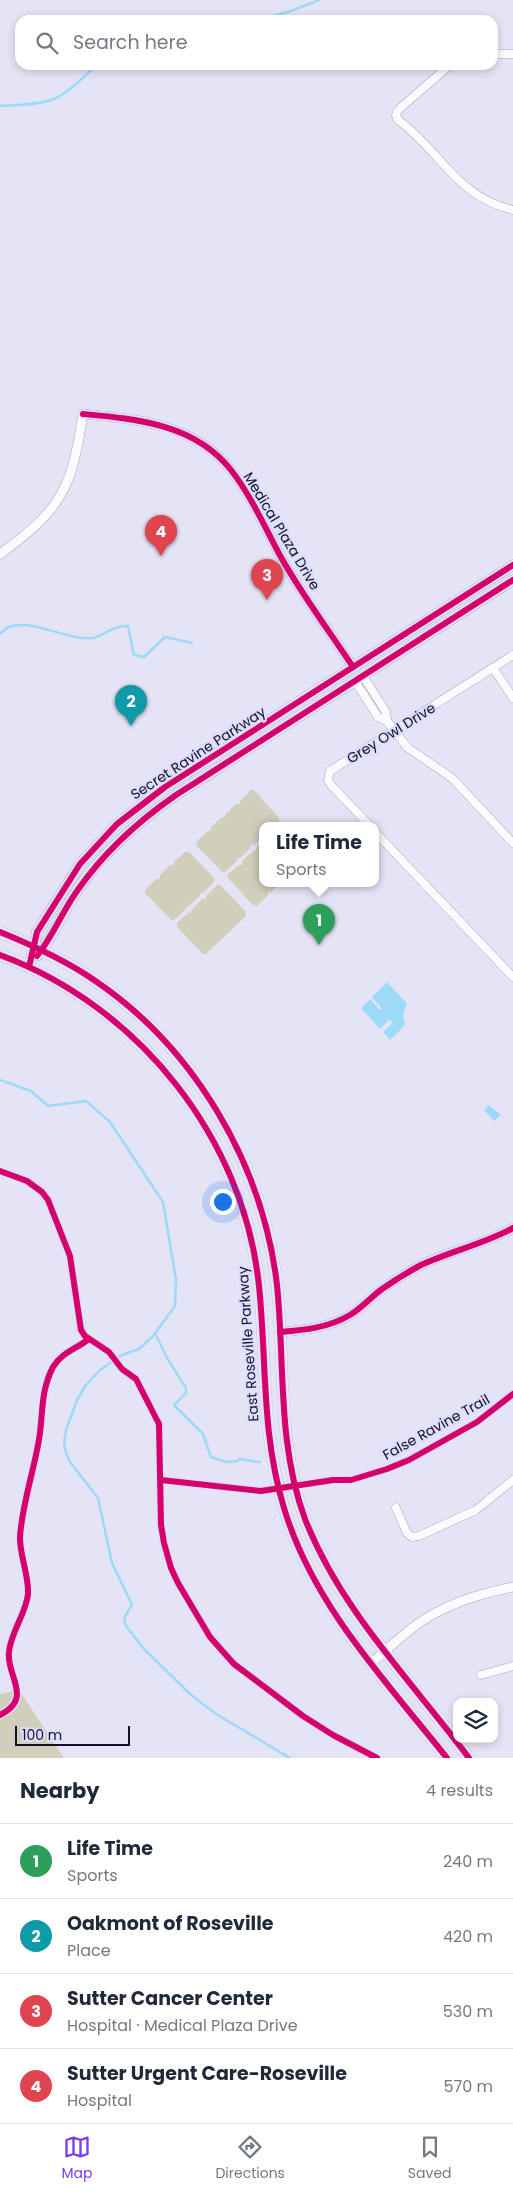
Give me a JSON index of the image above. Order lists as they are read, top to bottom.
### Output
{
  "streets": {
    "main road": ["Secret Ravine Parkway", "East Roseville Parkway"],
    "street": ["Medical Plaza Drive", "Grey Owl Drive"],
    "cycle path": ["False Ravine Trail"]
  },
  "crossings": [
    ["Medical Plaza Drive", "Secret Ravine Parkway"],
    ["Secret Ravine Parkway", "East Roseville Parkway"]
  ],
  "scale_bar": "100 m",
  "page": {
    "search": "Search here",
    "pins": [
      "4",
      "3",
      "2",
      "1"
    ],
    "popup": ["Life Time", "Sports"],
    "scale": "100 m",
    "heading": ["Nearby", "4 results"],
    "list": [
      {
        "mark": "1",
        "name": "Life Time",
        "note": "Sports",
        "value": "240 m"
      },
      {
        "mark": "2",
        "name": "Oakmont of Roseville",
        "note": "Place",
        "value": "420 m"
      },
      {
        "mark": "3",
        "name": "Sutter Cancer Center",
        "note": "Hospital · Medical Plaza Drive",
        "value": "530 m"
      },
      {
        "mark": "4",
        "name": "Sutter Urgent Care-Roseville",
        "note": "Hospital",
        "value": "570 m"
      }
    ],
    "nav": ["Map", "Directions", "Saved"]
  }
}
